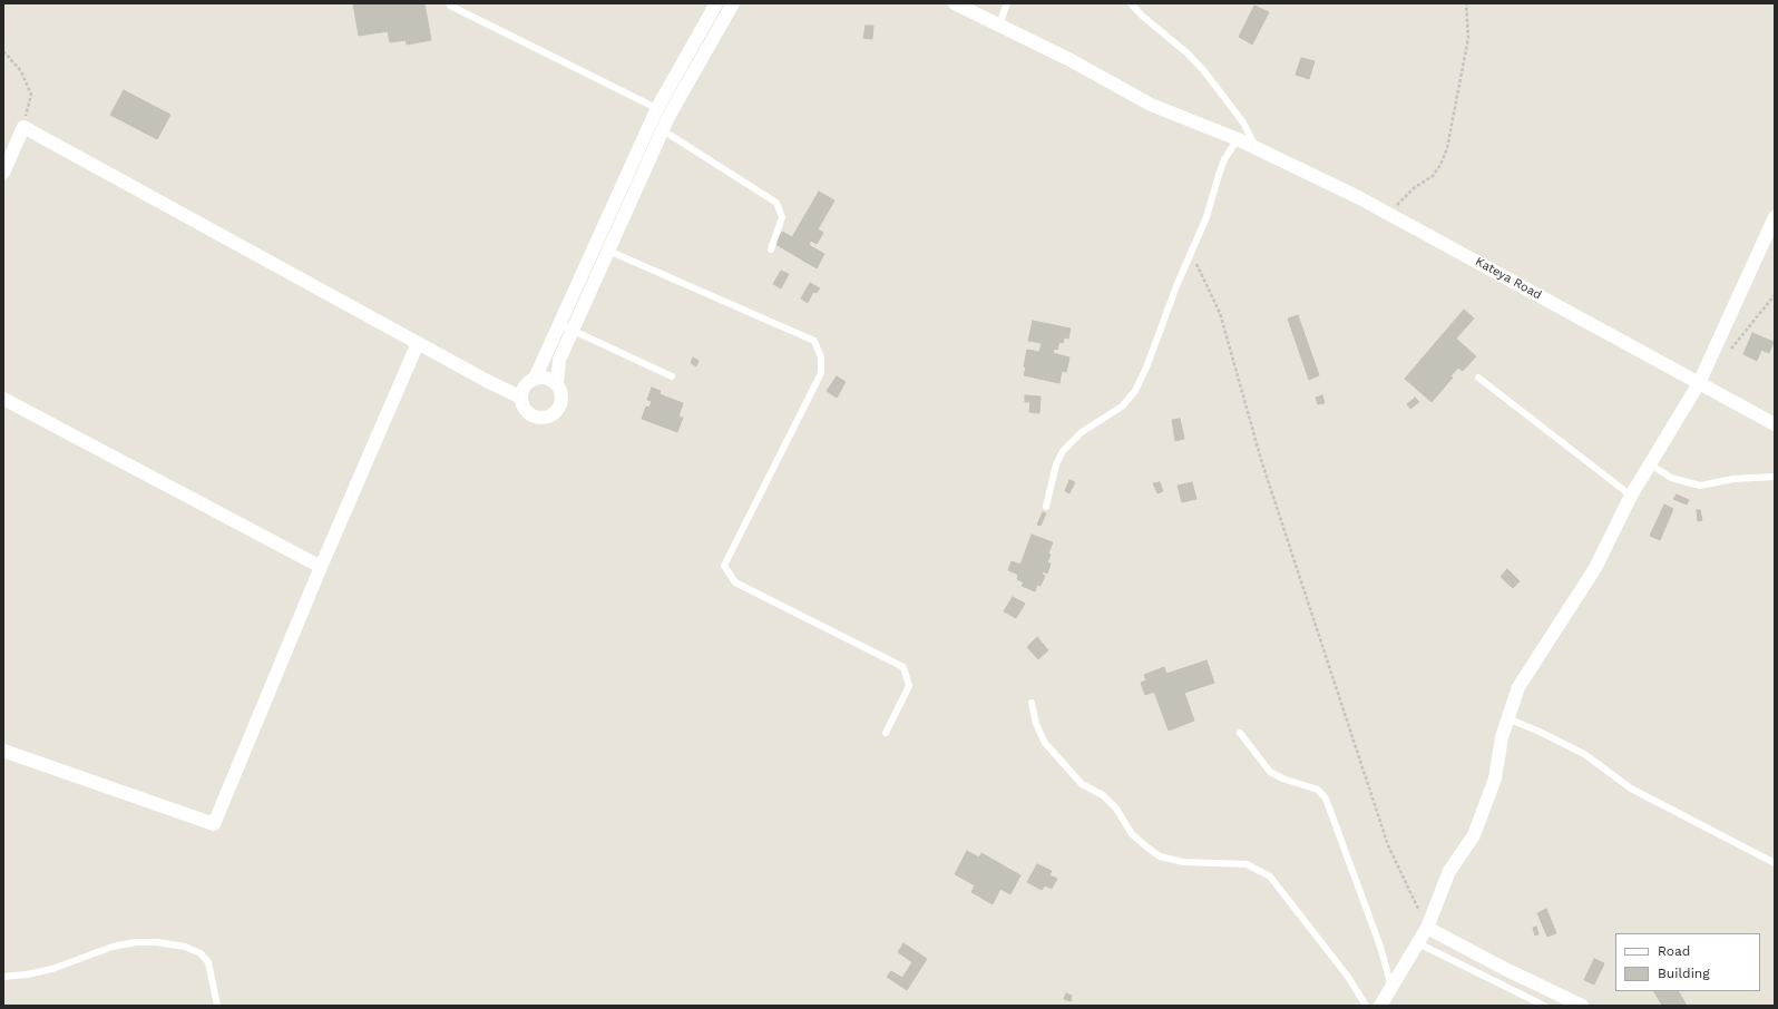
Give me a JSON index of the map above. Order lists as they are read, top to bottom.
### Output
{
  "streets": {
    "street": ["Kateya Road"]
  },
  "legend": ["Road", "Building"]
}
